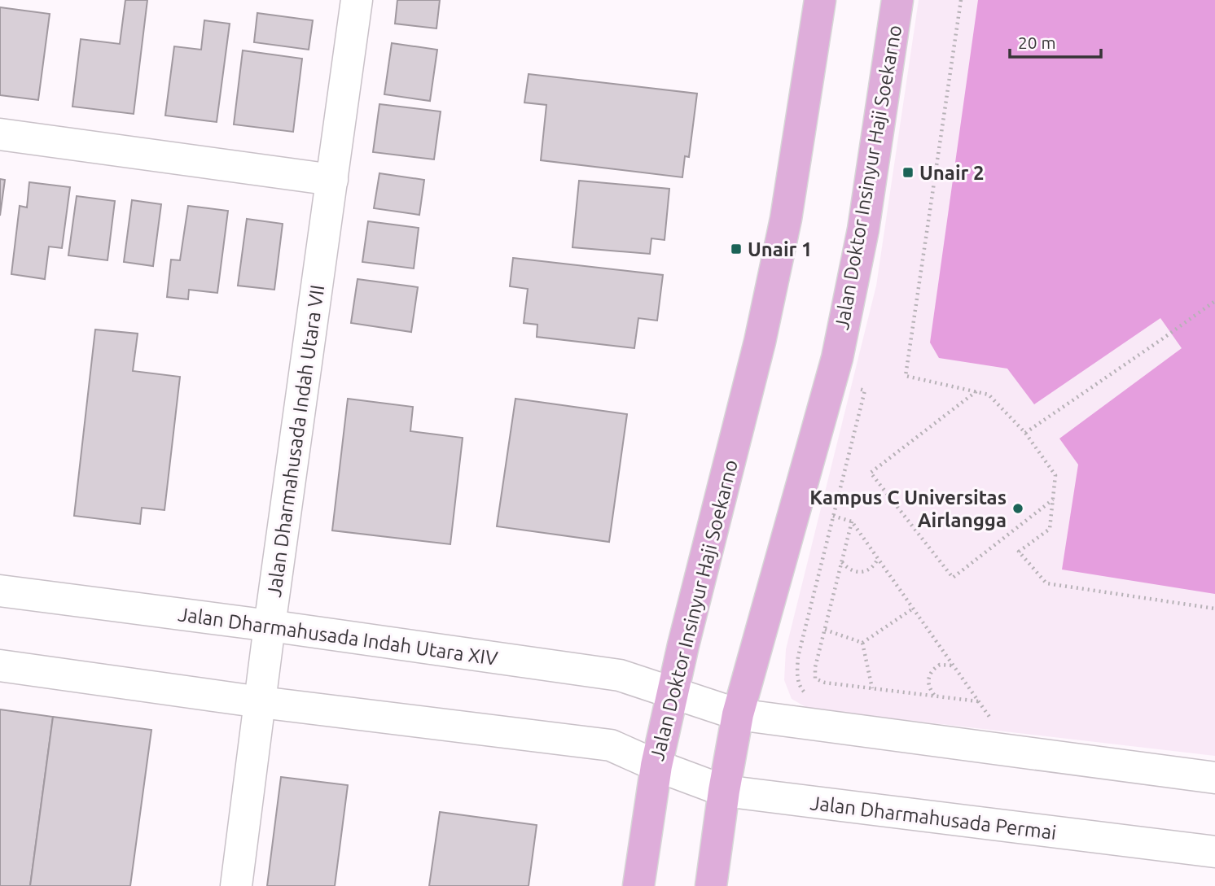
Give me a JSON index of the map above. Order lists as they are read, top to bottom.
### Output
{
  "streets": {
    "main road": ["Jalan Doktor Insinyur Haji Soekarno"],
    "street": ["Jalan Dharmahusada Indah Utara VII", "Jalan Dharmahusada Indah Utara XIV", "Jalan Dharmahusada Permai"]
  },
  "crossings": [
    ["Jalan Doktor Insinyur Haji Soekarno", "Jalan Dharmahusada Indah Utara XIV"],
    ["Jalan Doktor Insinyur Haji Soekarno", "Jalan Dharmahusada Permai"],
    ["Jalan Dharmahusada Indah Utara VII", "Jalan Dharmahusada Indah Utara XIV"]
  ],
  "places": {
    "transit": ["Unair 2", "Unair 1"],
    "other": ["Kampus C Universitas Airlangga"]
  },
  "scale_bar": "20 m"
}
